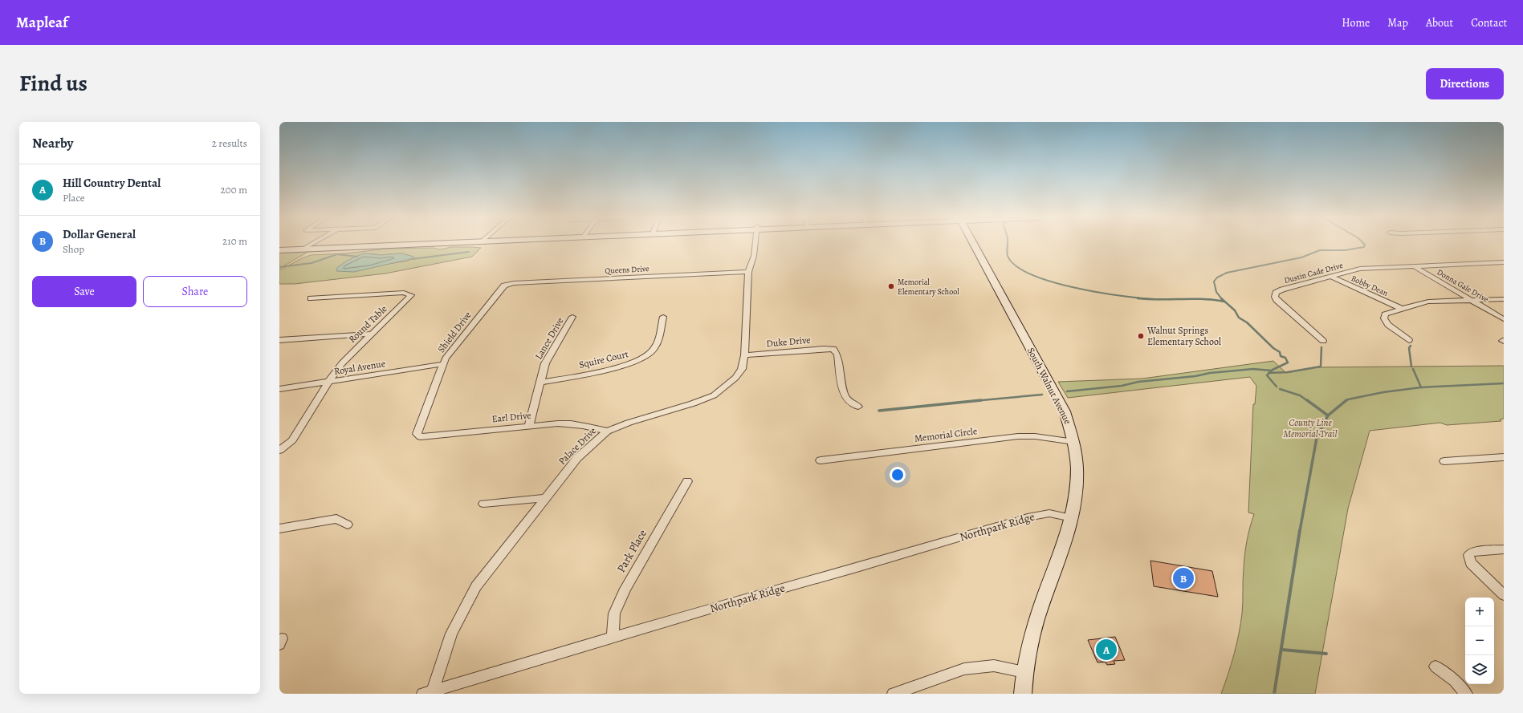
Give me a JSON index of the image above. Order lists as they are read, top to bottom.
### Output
{
  "streets": {
    "main road": ["South Walnut Avenue"],
    "street": [
      "Queens Drive",
      "Dustin Cade Drive",
      "Bobby Dean",
      "Donna Gale Drive",
      "Round Table",
      "Shield Drive",
      "Lance Drive",
      "Duke Drive",
      "Squire Court",
      "Royal Avenue",
      "Earl Drive",
      "Memorial Circle",
      "Palace Drive",
      "Northpark Ridge",
      "Park Place"
    ]
  },
  "crossings": [
    ["Queens Drive", "Shield Drive"],
    ["Queens Drive", "Palace Drive"],
    ["Dustin Cade Drive", "Bobby Dean"],
    ["Dustin Cade Drive", "Donna Gale Drive"],
    ["Round Table", "Royal Avenue"],
    ["Shield Drive", "Royal Avenue"],
    ["Shield Drive", "Earl Drive"],
    ["Lance Drive", "Squire Court"],
    ["Lance Drive", "Earl Drive"],
    ["Duke Drive", "Palace Drive"],
    ["South Walnut Avenue", "Memorial Circle"],
    ["South Walnut Avenue", "Northpark Ridge"],
    ["Earl Drive", "Palace Drive"],
    ["Palace Drive", "Northpark Ridge"],
    ["Northpark Ridge", "Park Place"]
  ],
  "parks": ["County Line Memorial Trail"],
  "places": ["Memorial Elementary School", "Walnut Springs Elementary School"],
  "page": {
    "header": "Mapleaf",
    "nav": [
      "Home",
      "Map",
      "About",
      "Contact"
    ],
    "title": "Find us",
    "buttons": [
      "Directions",
      ["Save", "Share"]
    ],
    "heading": ["Nearby", "2 results"],
    "list": [
      {
        "mark": "A",
        "name": "Hill Country Dental",
        "note": "Place",
        "value": "200 m"
      },
      {
        "mark": "B",
        "name": "Dollar General",
        "note": "Shop",
        "value": "210 m"
      }
    ],
    "pins": ["B", "A"],
    "map_buttons": ["+", "−"]
  }
}
